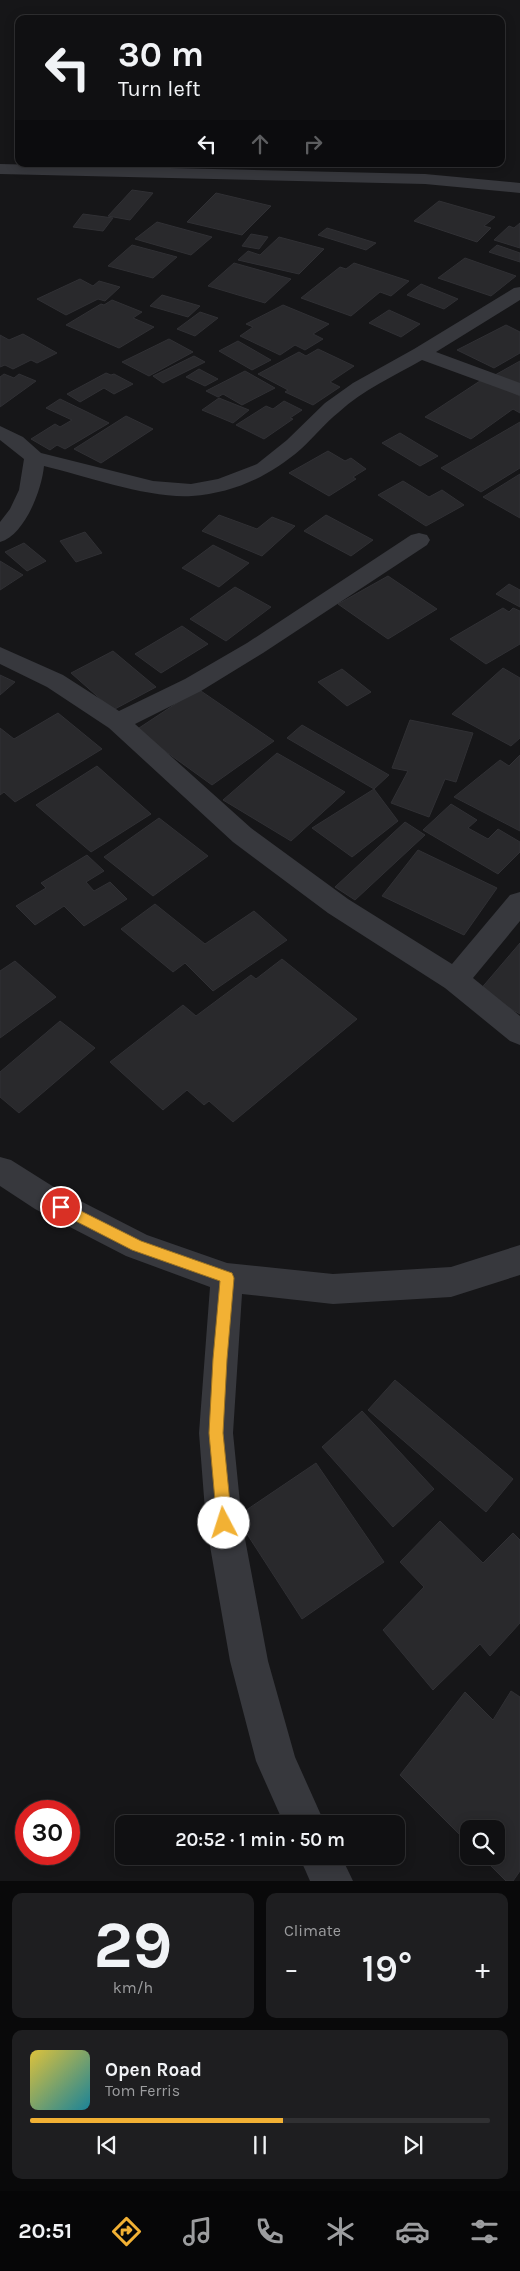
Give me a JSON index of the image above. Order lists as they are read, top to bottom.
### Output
{
  "page": {
    "turn": ["30 m", "Turn left"],
    "limit": "30",
    "trip": "20:52 · 1 min · 50 m",
    "tile": [
      ["29", "km/h"],
      "Climate"
    ],
    "heat": ["−", "19°", "+"],
    "song": ["Open Road", "Tom Ferris"],
    "tabs": "20:51"
  }
}
